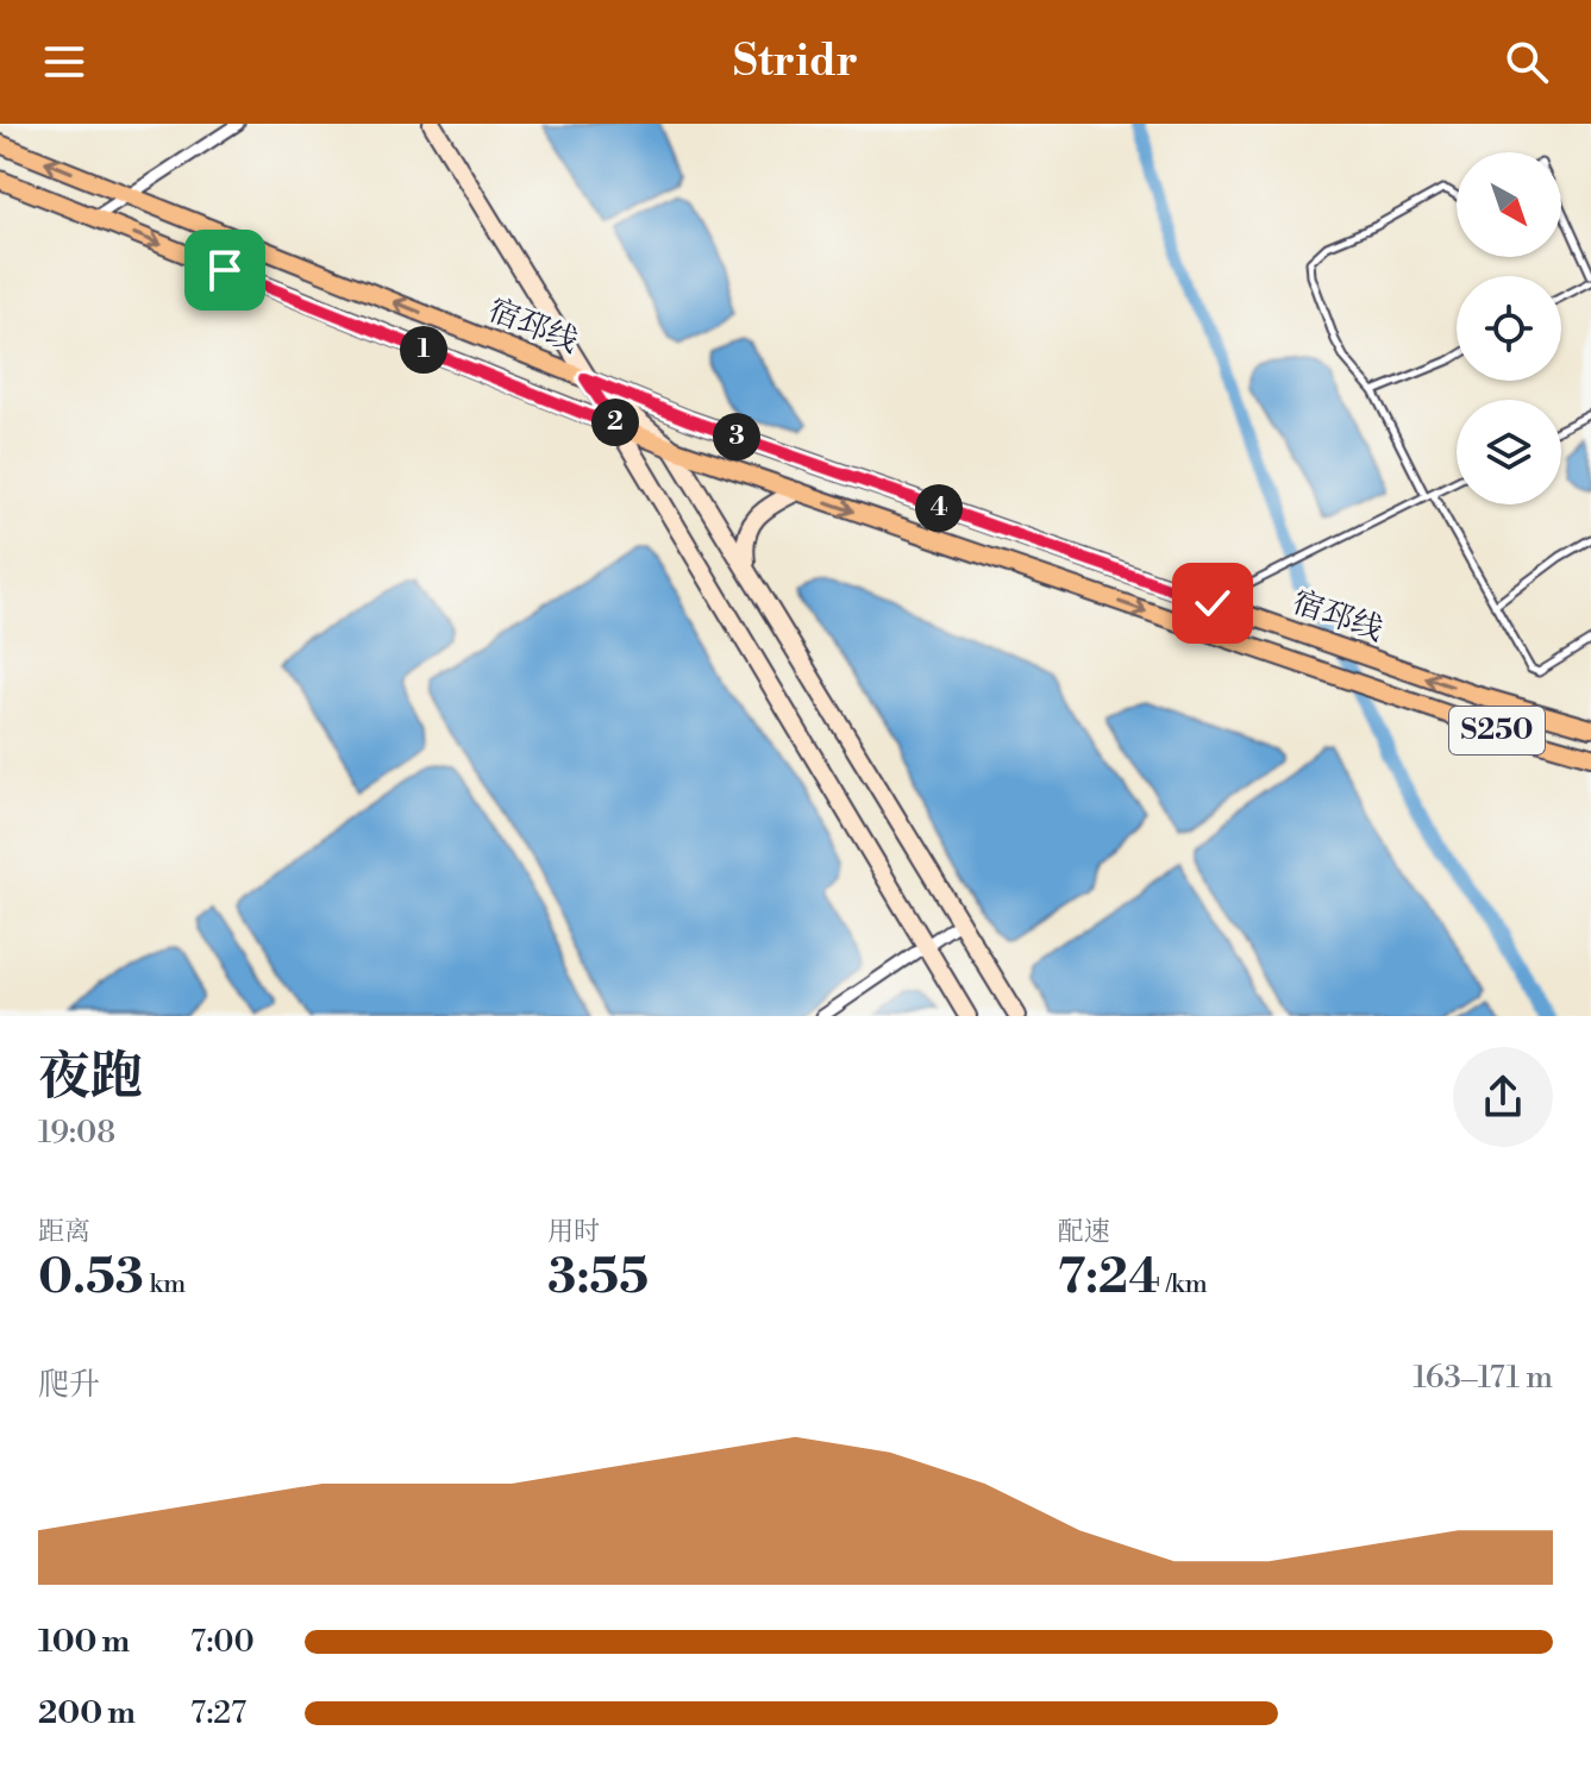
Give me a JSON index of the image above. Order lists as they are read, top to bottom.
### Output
{
  "streets": {
    "main road": ["宿邳线", "S250"]
  },
  "north": "bottom right",
  "page": {
    "header": "Stridr",
    "pins": [
      "1",
      "2",
      "3",
      "4"
    ],
    "heading": ["夜跑", "19:08"],
    "stats": [
      ["距离", "0.53 km"],
      ["用时", "3:55"],
      ["配速", "7:24 /km"]
    ],
    "chart": ["爬升", "163–171 m"],
    "list": [
      {
        "name": "100 m",
        "note": "7:00"
      },
      {
        "name": "200 m",
        "note": "7:27"
      }
    ]
  }
}
